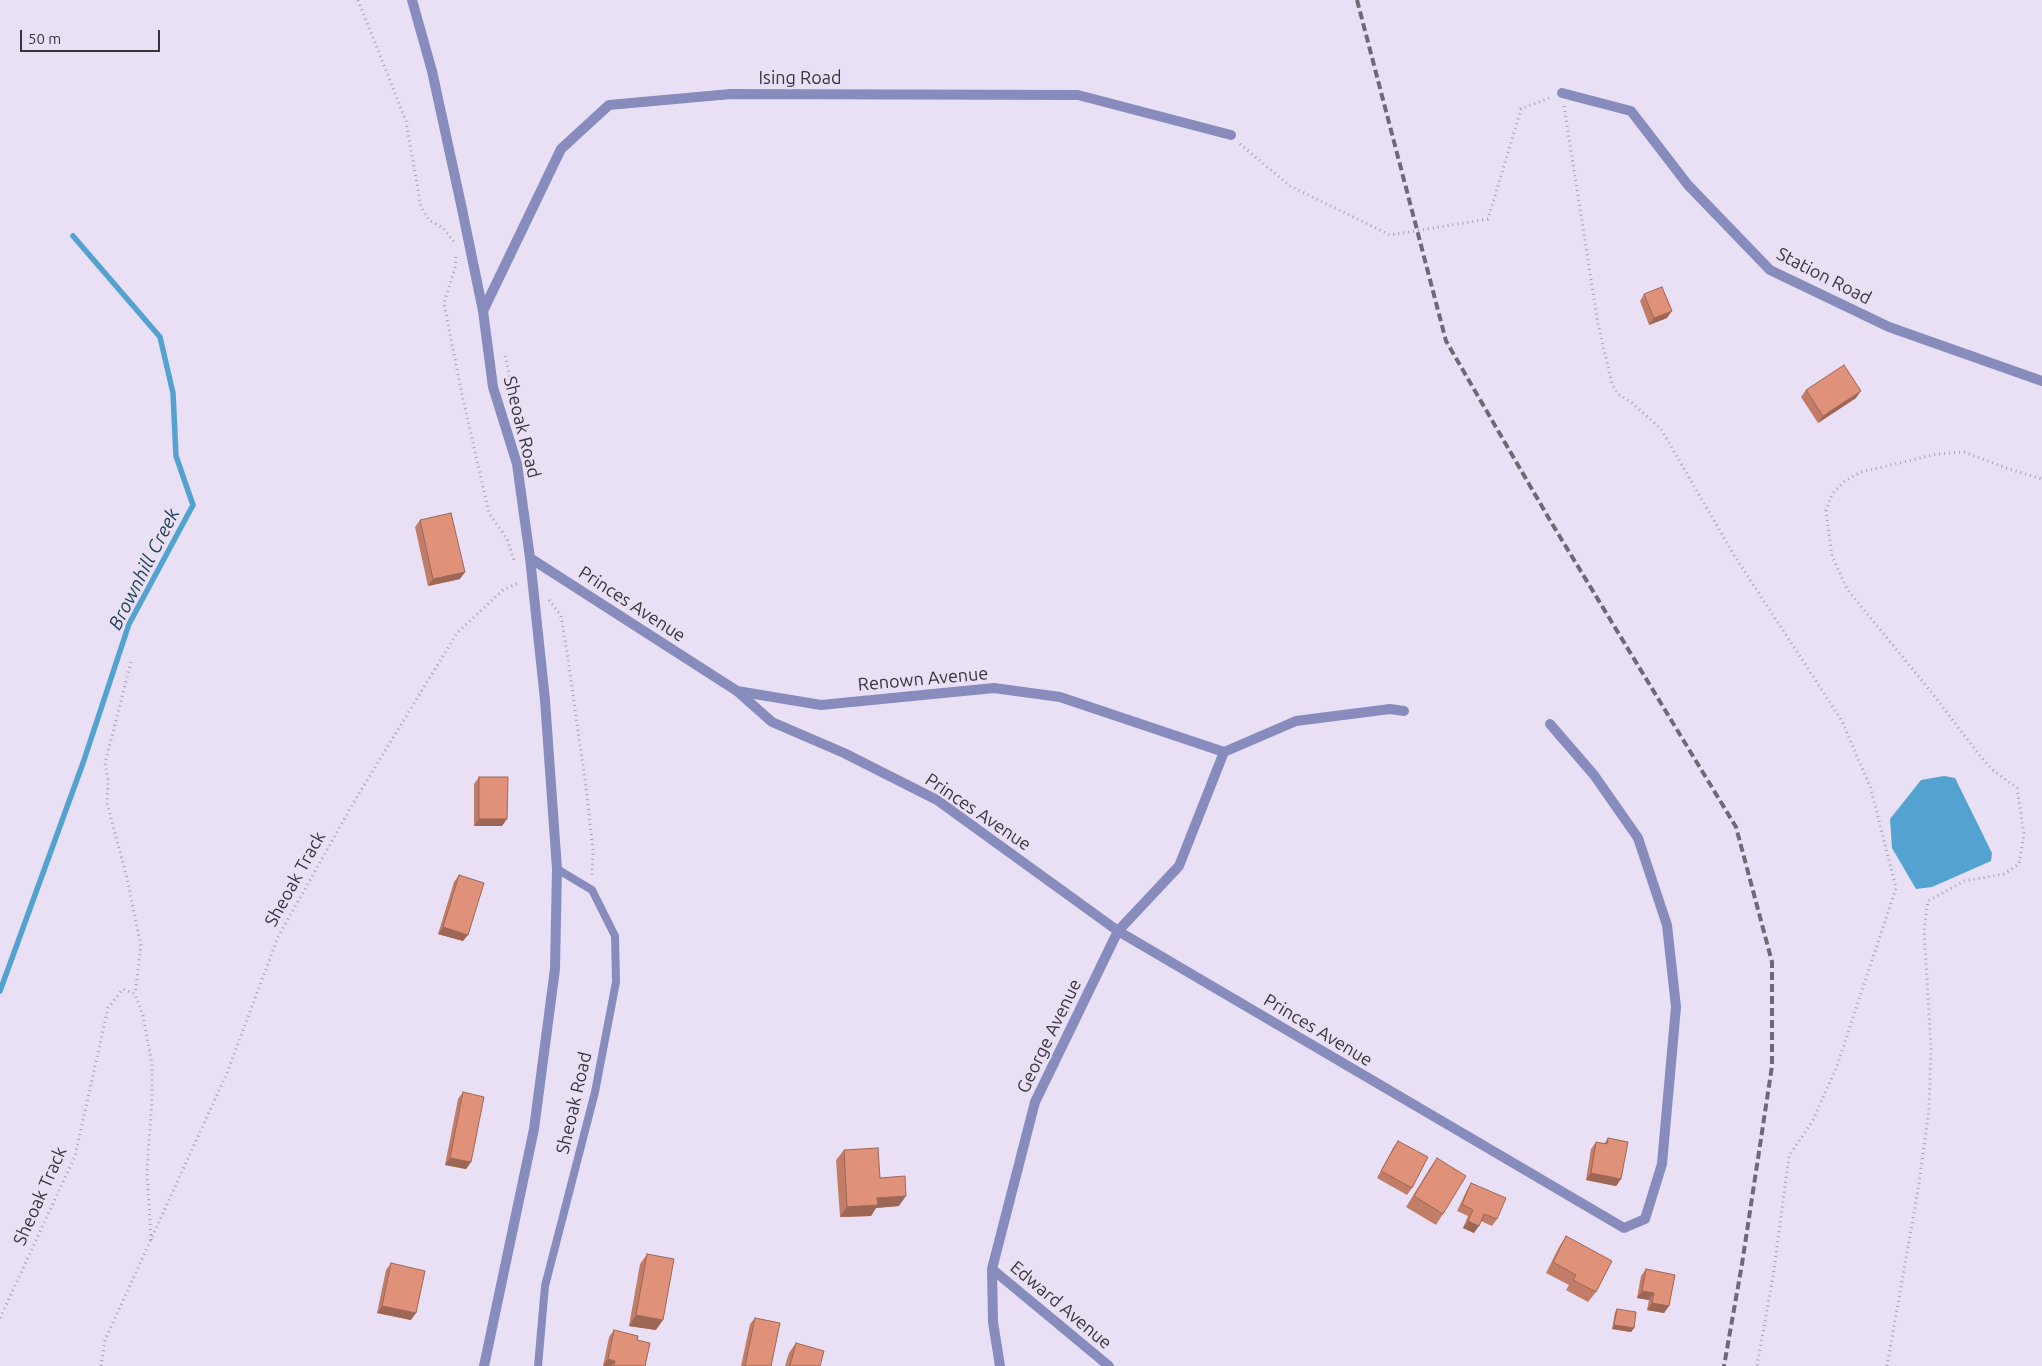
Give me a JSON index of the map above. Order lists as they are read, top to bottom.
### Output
{
  "streets": {
    "street": [
      "Ising Road",
      "Station Road",
      "Sheoak Road",
      "Princes Avenue",
      "Renown Avenue",
      "George Avenue",
      "Edward Avenue"
    ],
    "path": ["Sheoak Track"]
  },
  "crossings": [
    ["Ising Road", "Sheoak Road"],
    ["Sheoak Road", "Princes Avenue"],
    ["Sheoak Road", "Sheoak Track"],
    ["Princes Avenue", "Renown Avenue"],
    ["Princes Avenue", "George Avenue"],
    ["Renown Avenue", "George Avenue"],
    ["George Avenue", "Edward Avenue"]
  ],
  "water": ["Brownhill Creek"],
  "scale_bar": "50 m"
}
